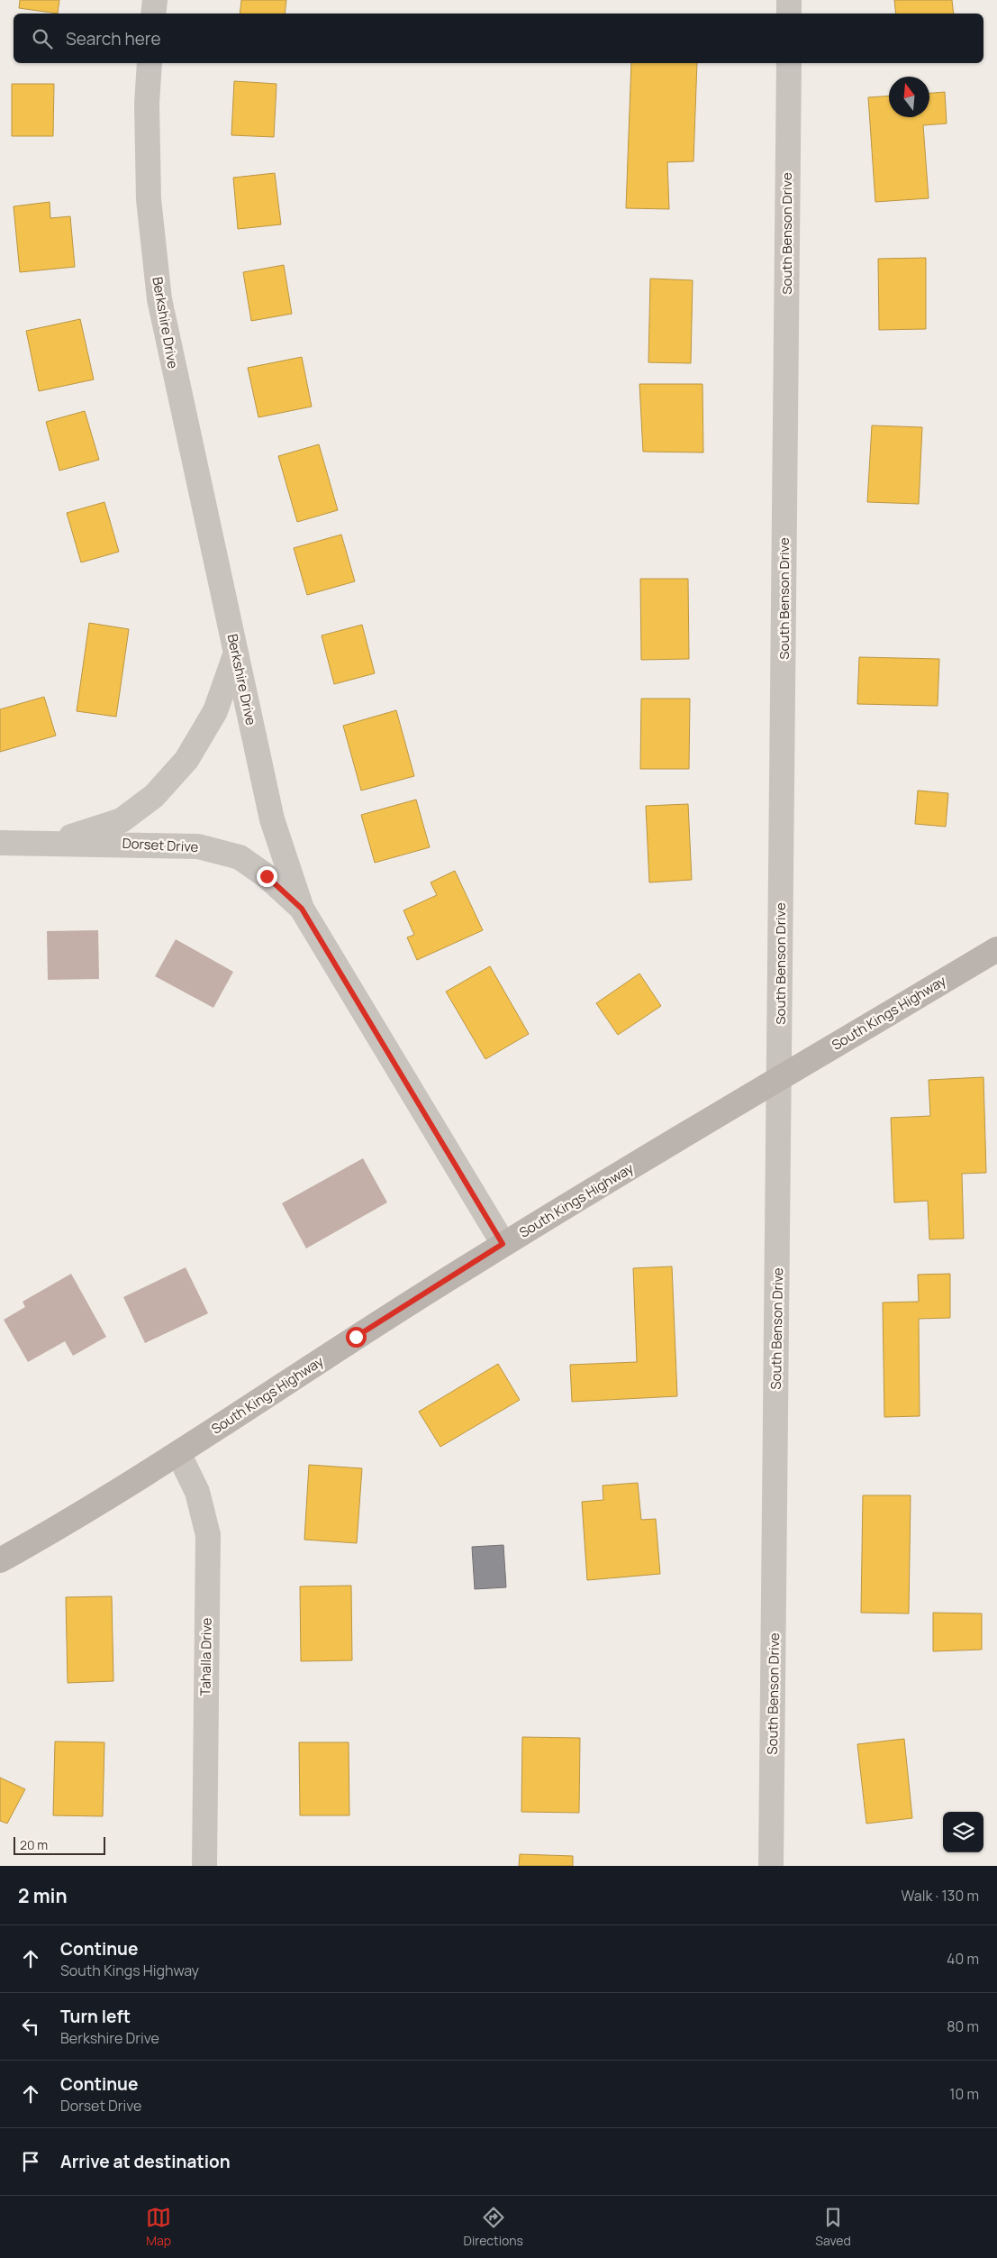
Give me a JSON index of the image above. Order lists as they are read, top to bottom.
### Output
{
  "streets": {
    "main road": ["South Kings Highway"],
    "street": [
      "South Benson Drive",
      "Berkshire Drive",
      "Dorset Drive",
      "Tahalla Drive"
    ]
  },
  "crossings": [
    ["South Benson Drive", "South Kings Highway"],
    ["Berkshire Drive", "Dorset Drive"],
    ["Berkshire Drive", "South Kings Highway"],
    ["South Kings Highway", "Tahalla Drive"]
  ],
  "scale_bar": "20 m",
  "north": "top",
  "page": {
    "search": "Search here",
    "scale": "20 m",
    "heading": ["2 min", "Walk · 130 m"],
    "list": [
      ["Continue", "South Kings Highway", "40 m"],
      ["Turn left", "Berkshire Drive", "80 m"],
      ["Continue", "Dorset Drive", "10 m"],
      "Arrive at destination"
    ],
    "nav": ["Map", "Directions", "Saved"]
  }
}
